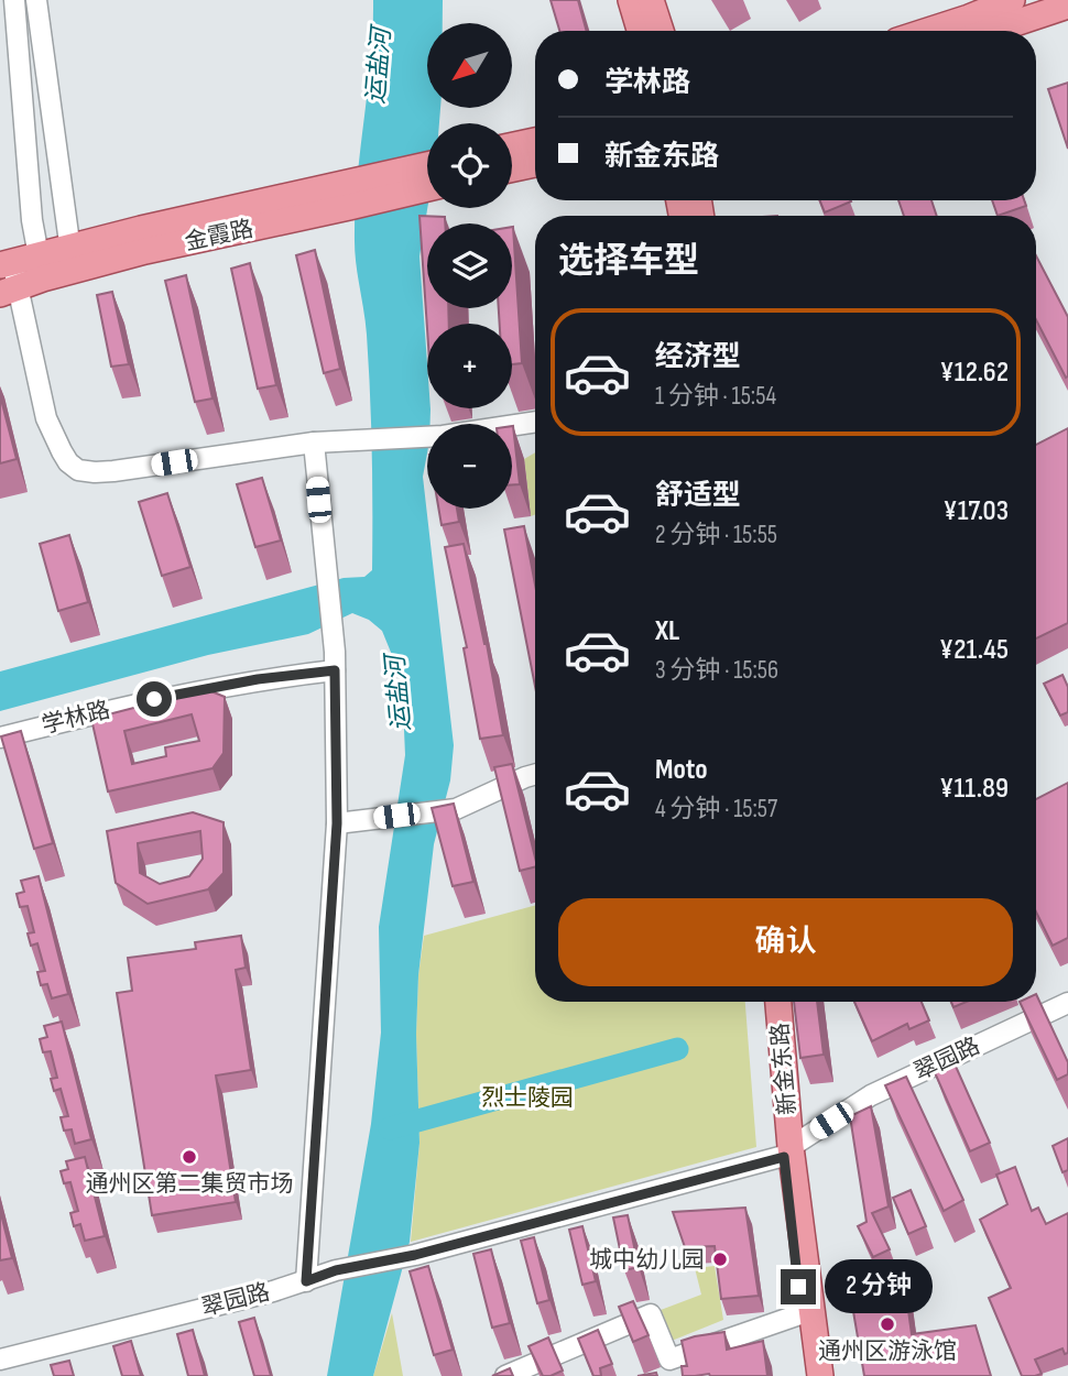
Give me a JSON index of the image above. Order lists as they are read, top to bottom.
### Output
{
  "streets": {
    "main road": ["金霞路", "新金东路"],
    "street": ["学林路", "翠园路"]
  },
  "crossings": [
    ["翠园路", "新金东路"]
  ],
  "water": ["运盐河"],
  "parks": ["烈士陵园"],
  "places": ["通州区第二集贸市场", "城中幼儿园", "通州区游泳馆"],
  "north": "bottom left",
  "page": {
    "map_buttons": ["+", "−"],
    "banner": ["学林路", "新金东路"],
    "heading": "选择车型",
    "list": [
      {
        "name": "经济型",
        "note": "1 分钟 · 15:54",
        "value": "¥12.62"
      },
      {
        "name": "舒适型",
        "note": "2 分钟 · 15:55",
        "value": "¥17.03"
      },
      {
        "name": "XL",
        "note": "3 分钟 · 15:56",
        "value": "¥21.45"
      },
      {
        "name": "Moto",
        "note": "4 分钟 · 15:57",
        "value": "¥11.89"
      }
    ],
    "buttons": "确认",
    "bubble": "2 分钟"
  }
}
